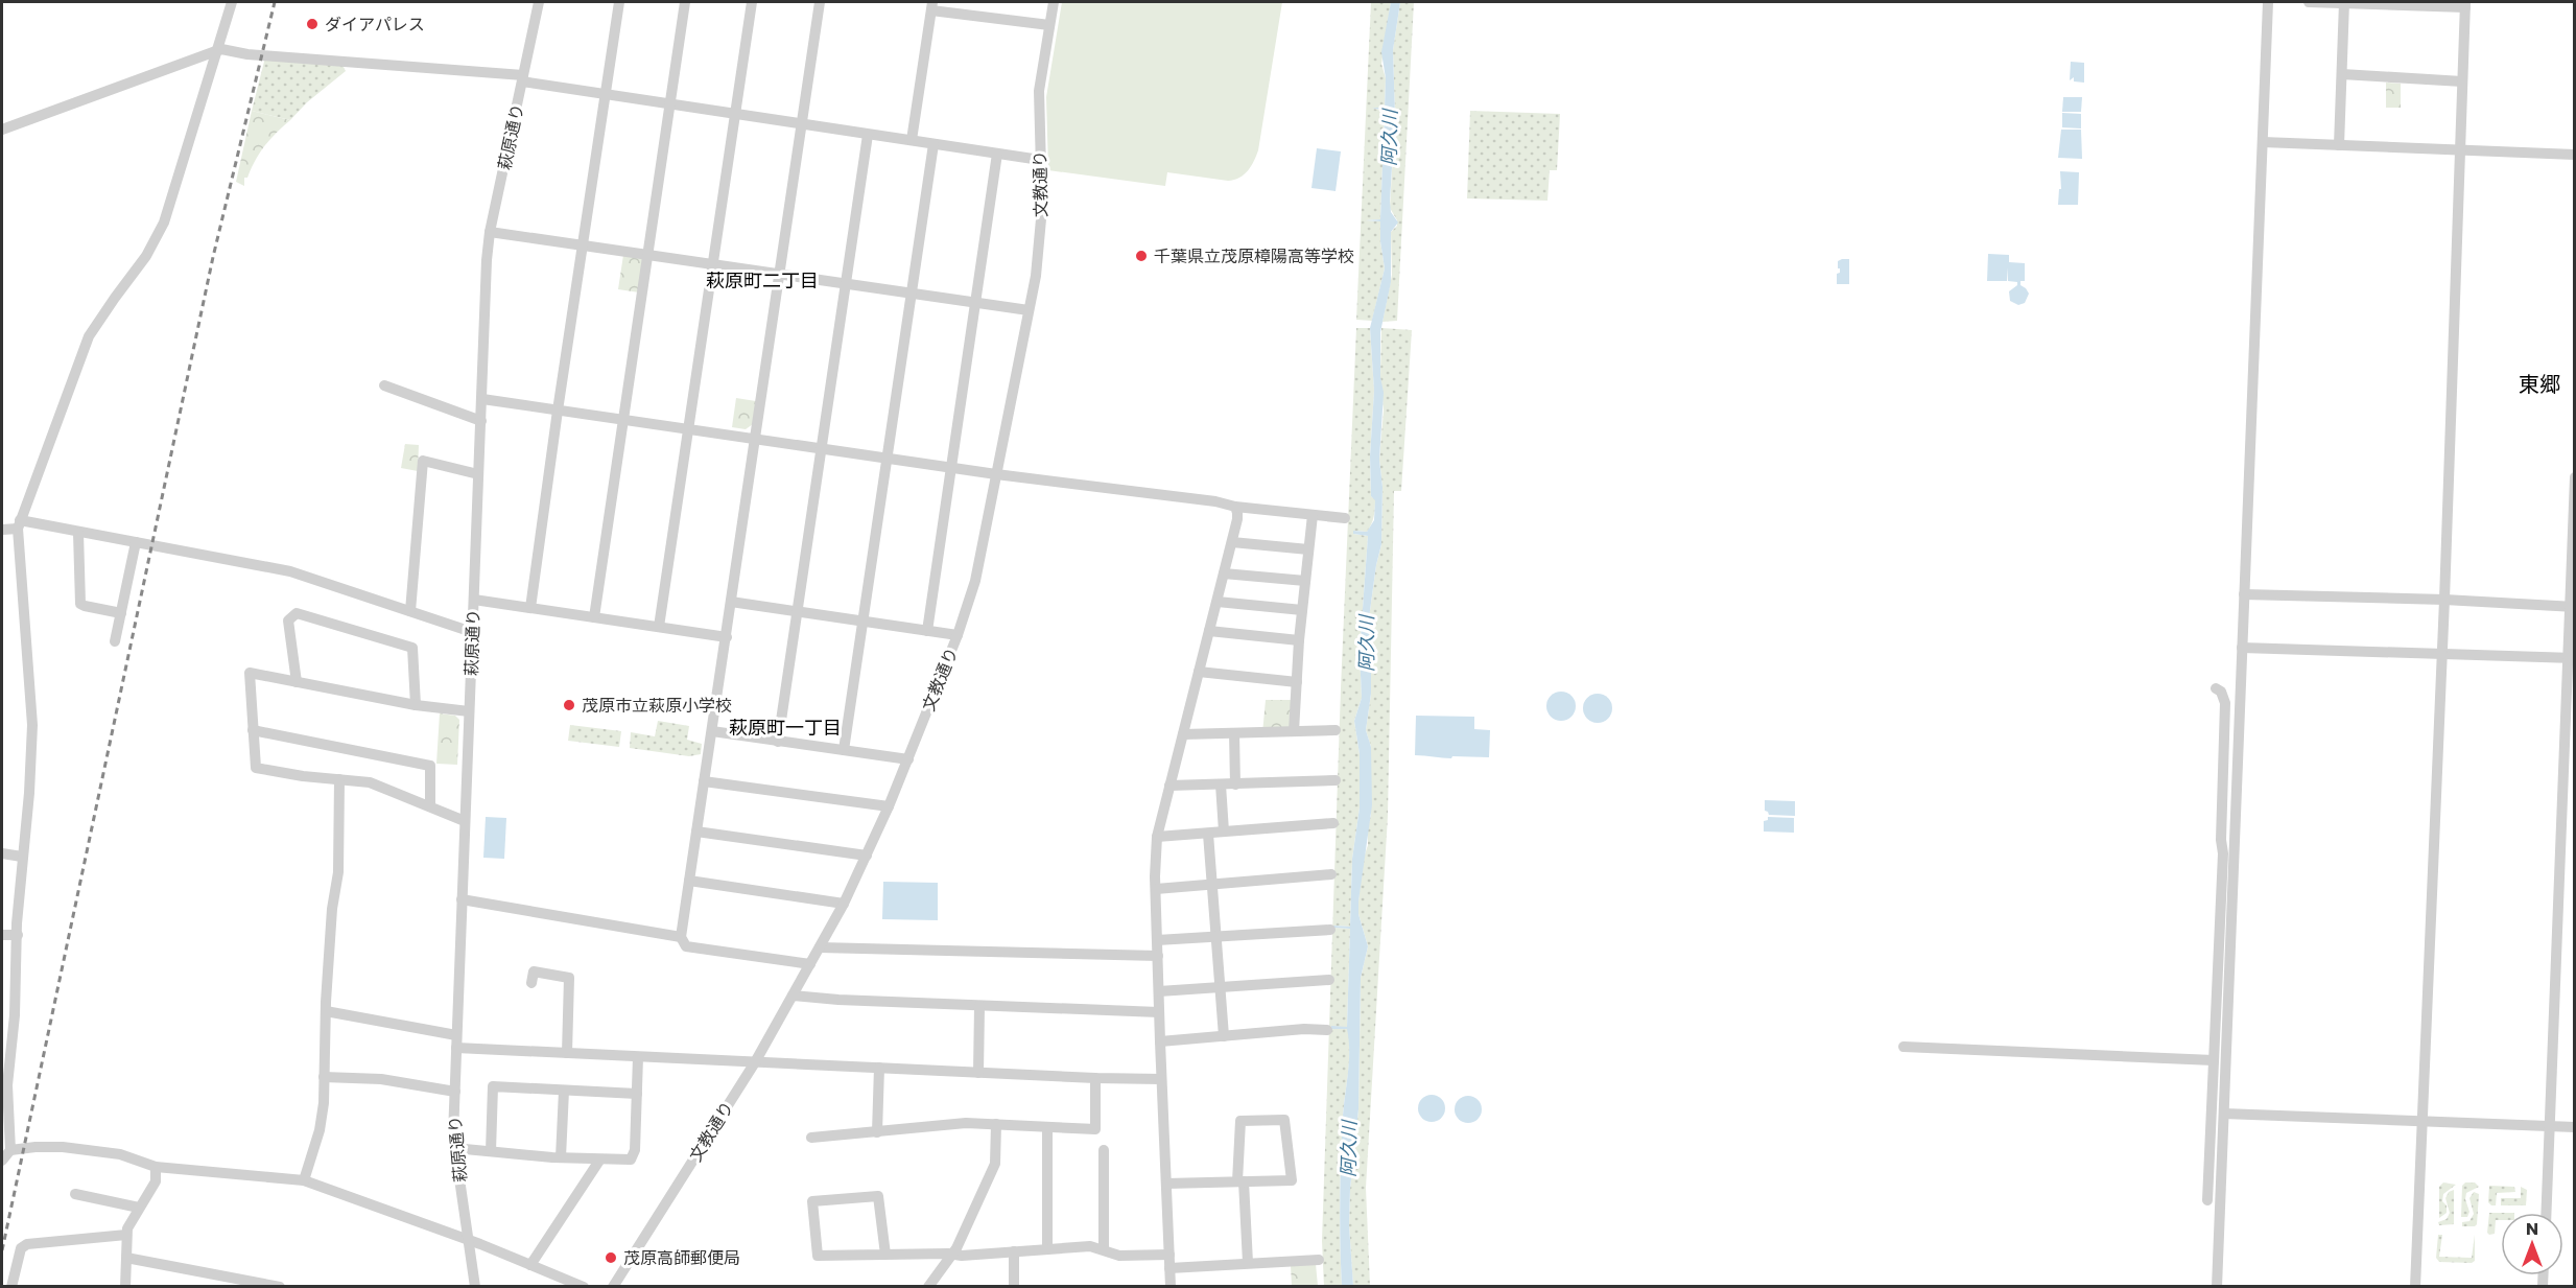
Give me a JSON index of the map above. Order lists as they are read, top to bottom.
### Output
{
  "streets": {
    "street": ["萩原通り", "文教通り"]
  },
  "districts": ["萩原町二丁目", "東郷", "萩原町一丁目"],
  "water": ["阿久川"],
  "places": [
    "ダイアパレス",
    "千葉県立茂原樟陽高等学校",
    "茂原市立萩原小学校",
    "茂原高師郵便局"
  ],
  "north": "top"
}
